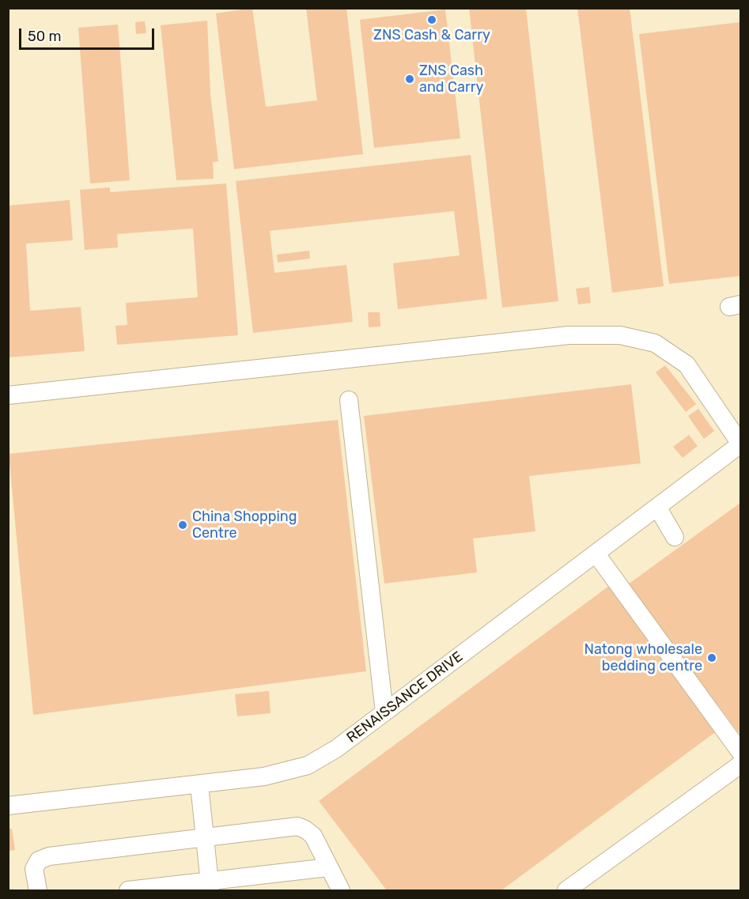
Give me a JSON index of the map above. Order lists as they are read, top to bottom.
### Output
{
  "streets": {
    "street": ["RENAISSANCE DRIVE"]
  },
  "places": [
    "ZNS Cash & Carry",
    "ZNS Cash and Carry",
    "China Shopping Centre",
    "Natong wholesale bedding centre"
  ],
  "scale_bar": "50 m"
}
